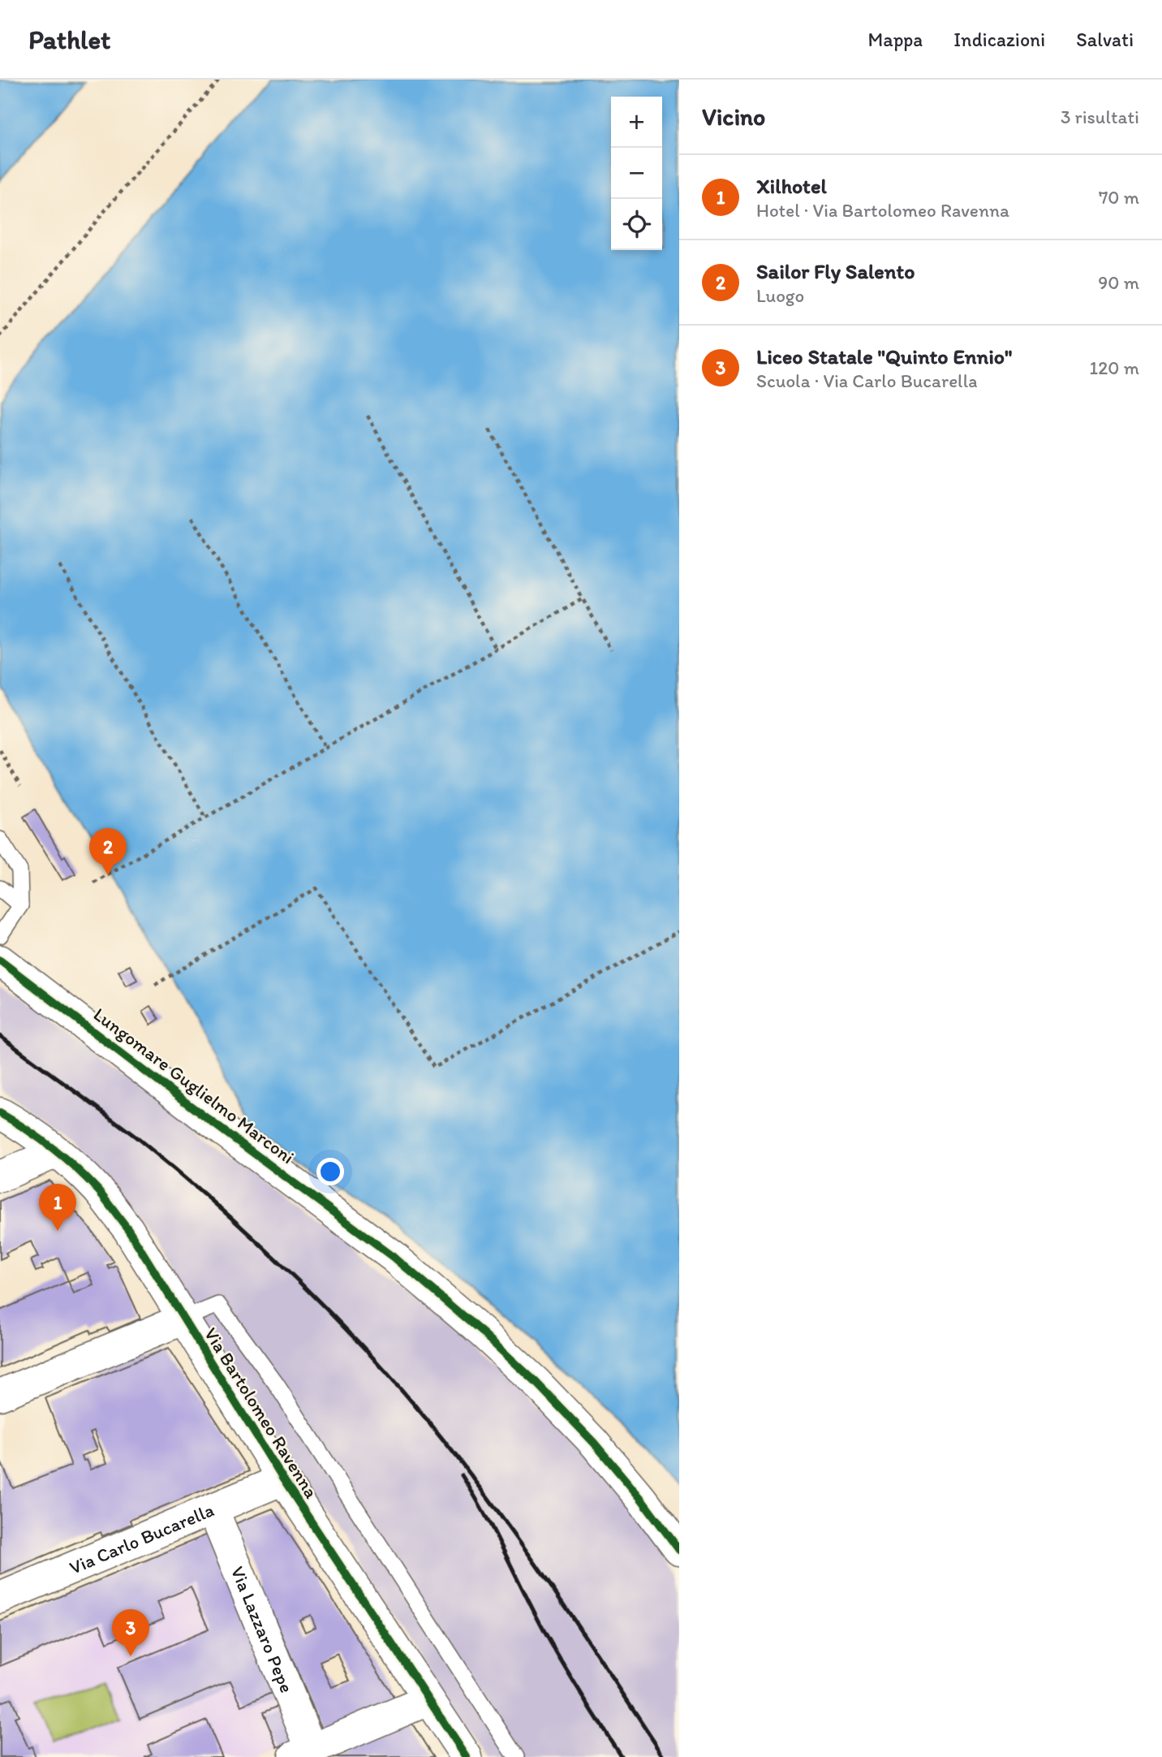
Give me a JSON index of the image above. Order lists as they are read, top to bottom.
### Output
{
  "streets": {
    "street": [
      "Lungomare Guglielmo Marconi",
      "Via Bartolomeo Ravenna",
      "Via Carlo Bucarella",
      "Via Lazzaro Pepe"
    ]
  },
  "crossings": [
    ["Via Bartolomeo Ravenna", "Via Carlo Bucarella"],
    ["Via Carlo Bucarella", "Via Lazzaro Pepe"]
  ],
  "page": {
    "header": "Pathlet",
    "nav": ["Mappa", "Indicazioni", "Salvati"],
    "heading": ["Vicino", "3 risultati"],
    "map_buttons": ["+", "−"],
    "list": [
      {
        "mark": "1",
        "name": "Xilhotel",
        "note": "Hotel · Via Bartolomeo Ravenna",
        "value": "70 m"
      },
      {
        "mark": "2",
        "name": "Sailor Fly Salento",
        "note": "Luogo",
        "value": "90 m"
      },
      {
        "mark": "3",
        "name": "Liceo Statale \"Quinto Ennio\"",
        "note": "Scuola · Via Carlo Bucarella",
        "value": "120 m"
      }
    ],
    "pins": ["2", "1", "3"]
  }
}
